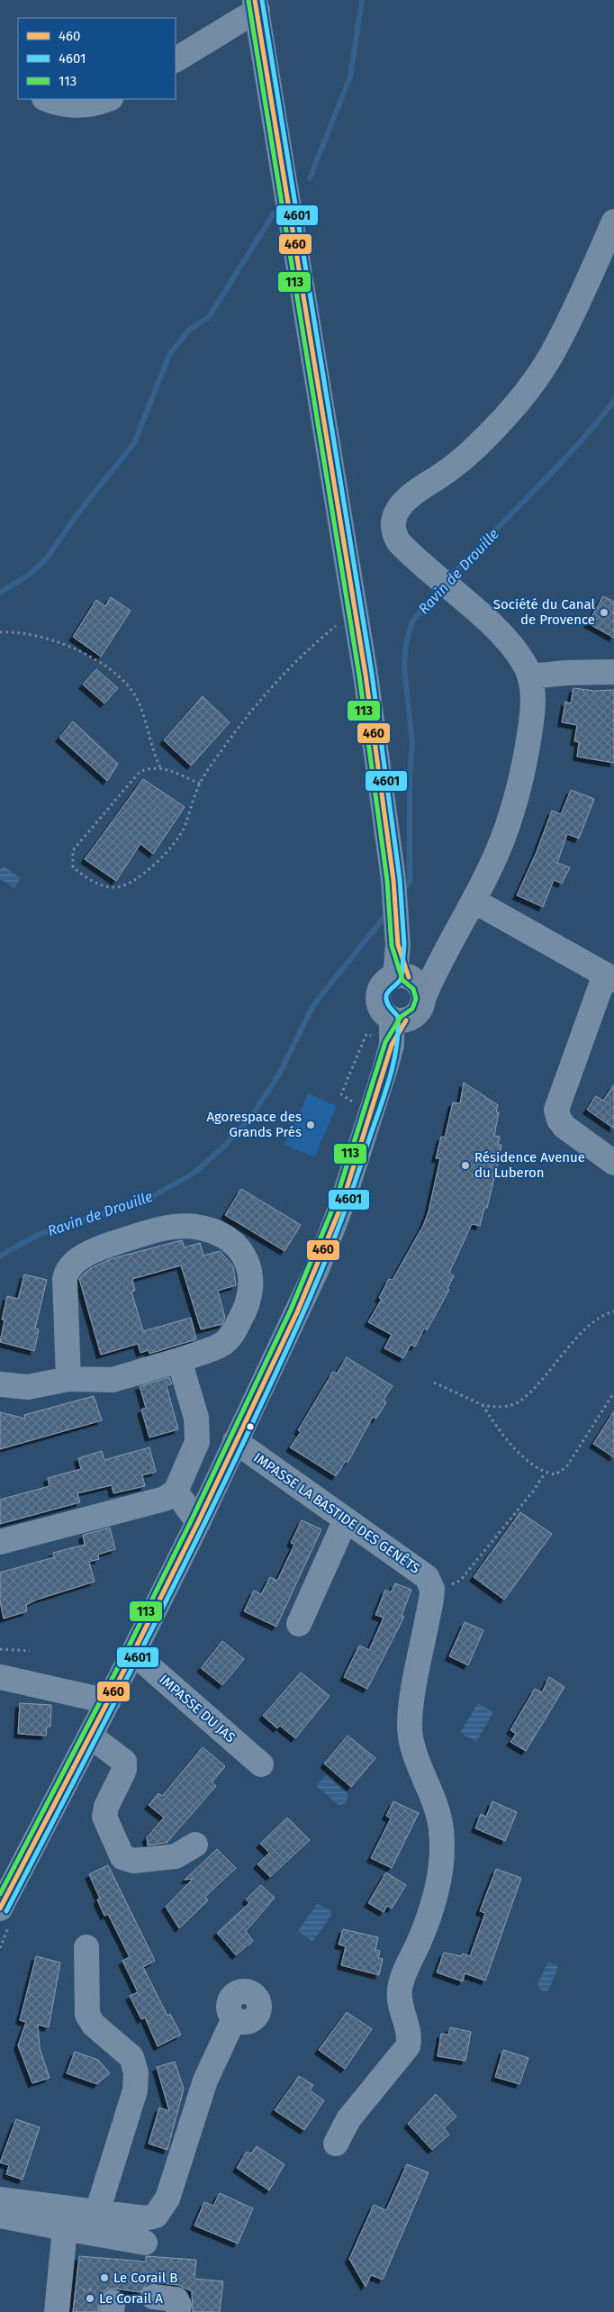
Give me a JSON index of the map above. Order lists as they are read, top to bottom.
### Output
{
  "streets": {
    "street": ["IMPASSE LA BASTIDE DES GENÊTS", "IMPASSE DU JAS"]
  },
  "water": ["Ravin de Drouille"],
  "places": [
    "Société du Canal de Provence",
    "Agorespace des Grands Prés",
    "Résidence Avenue du Luberon",
    "Le Corail B",
    "Le Corail A"
  ],
  "lines": ["transit line 460", "transit line 4601", "transit line 113"],
  "legend": ["460", "4601", "113"]
}
